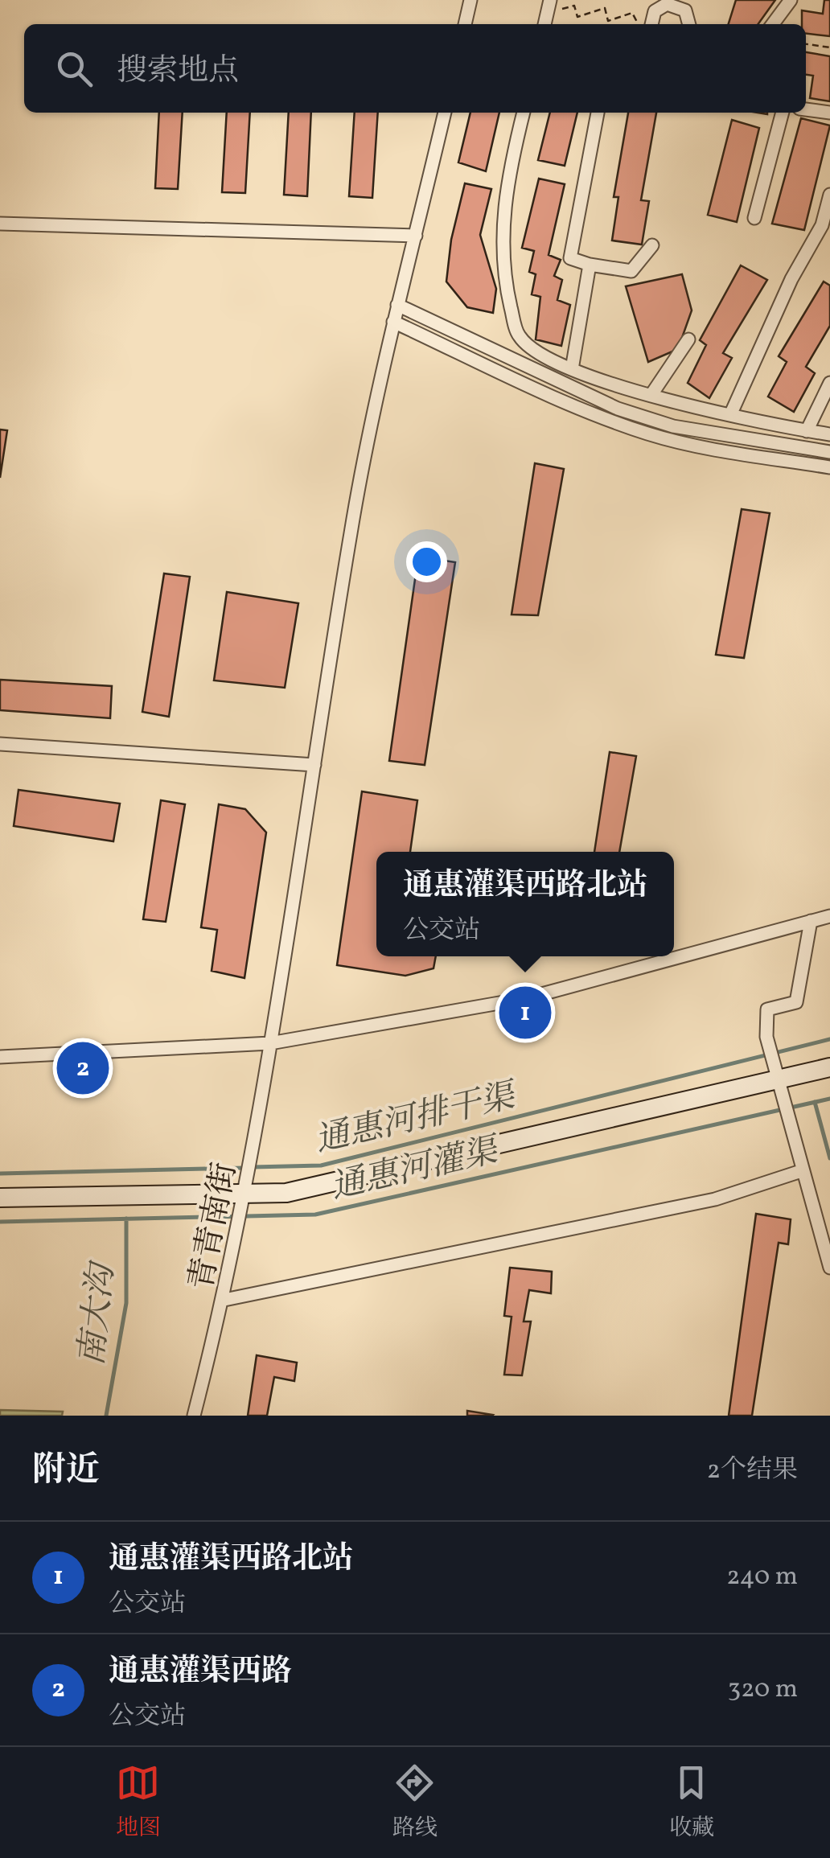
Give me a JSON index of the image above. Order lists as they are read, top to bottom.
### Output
{
  "streets": {
    "street": ["青青南街"]
  },
  "water": ["通惠河排干渠", "通惠河灌渠", "南大沟"],
  "page": {
    "search": "搜索地点",
    "popup": ["通惠灌渠西路北站", "公交站"],
    "pins": ["1", "2"],
    "heading": ["附近", "2个结果"],
    "list": [
      {
        "mark": "1",
        "name": "通惠灌渠西路北站",
        "note": "公交站",
        "value": "240 m"
      },
      {
        "mark": "2",
        "name": "通惠灌渠西路",
        "note": "公交站",
        "value": "320 m"
      }
    ],
    "nav": ["地图", "路线", "收藏"]
  }
}
